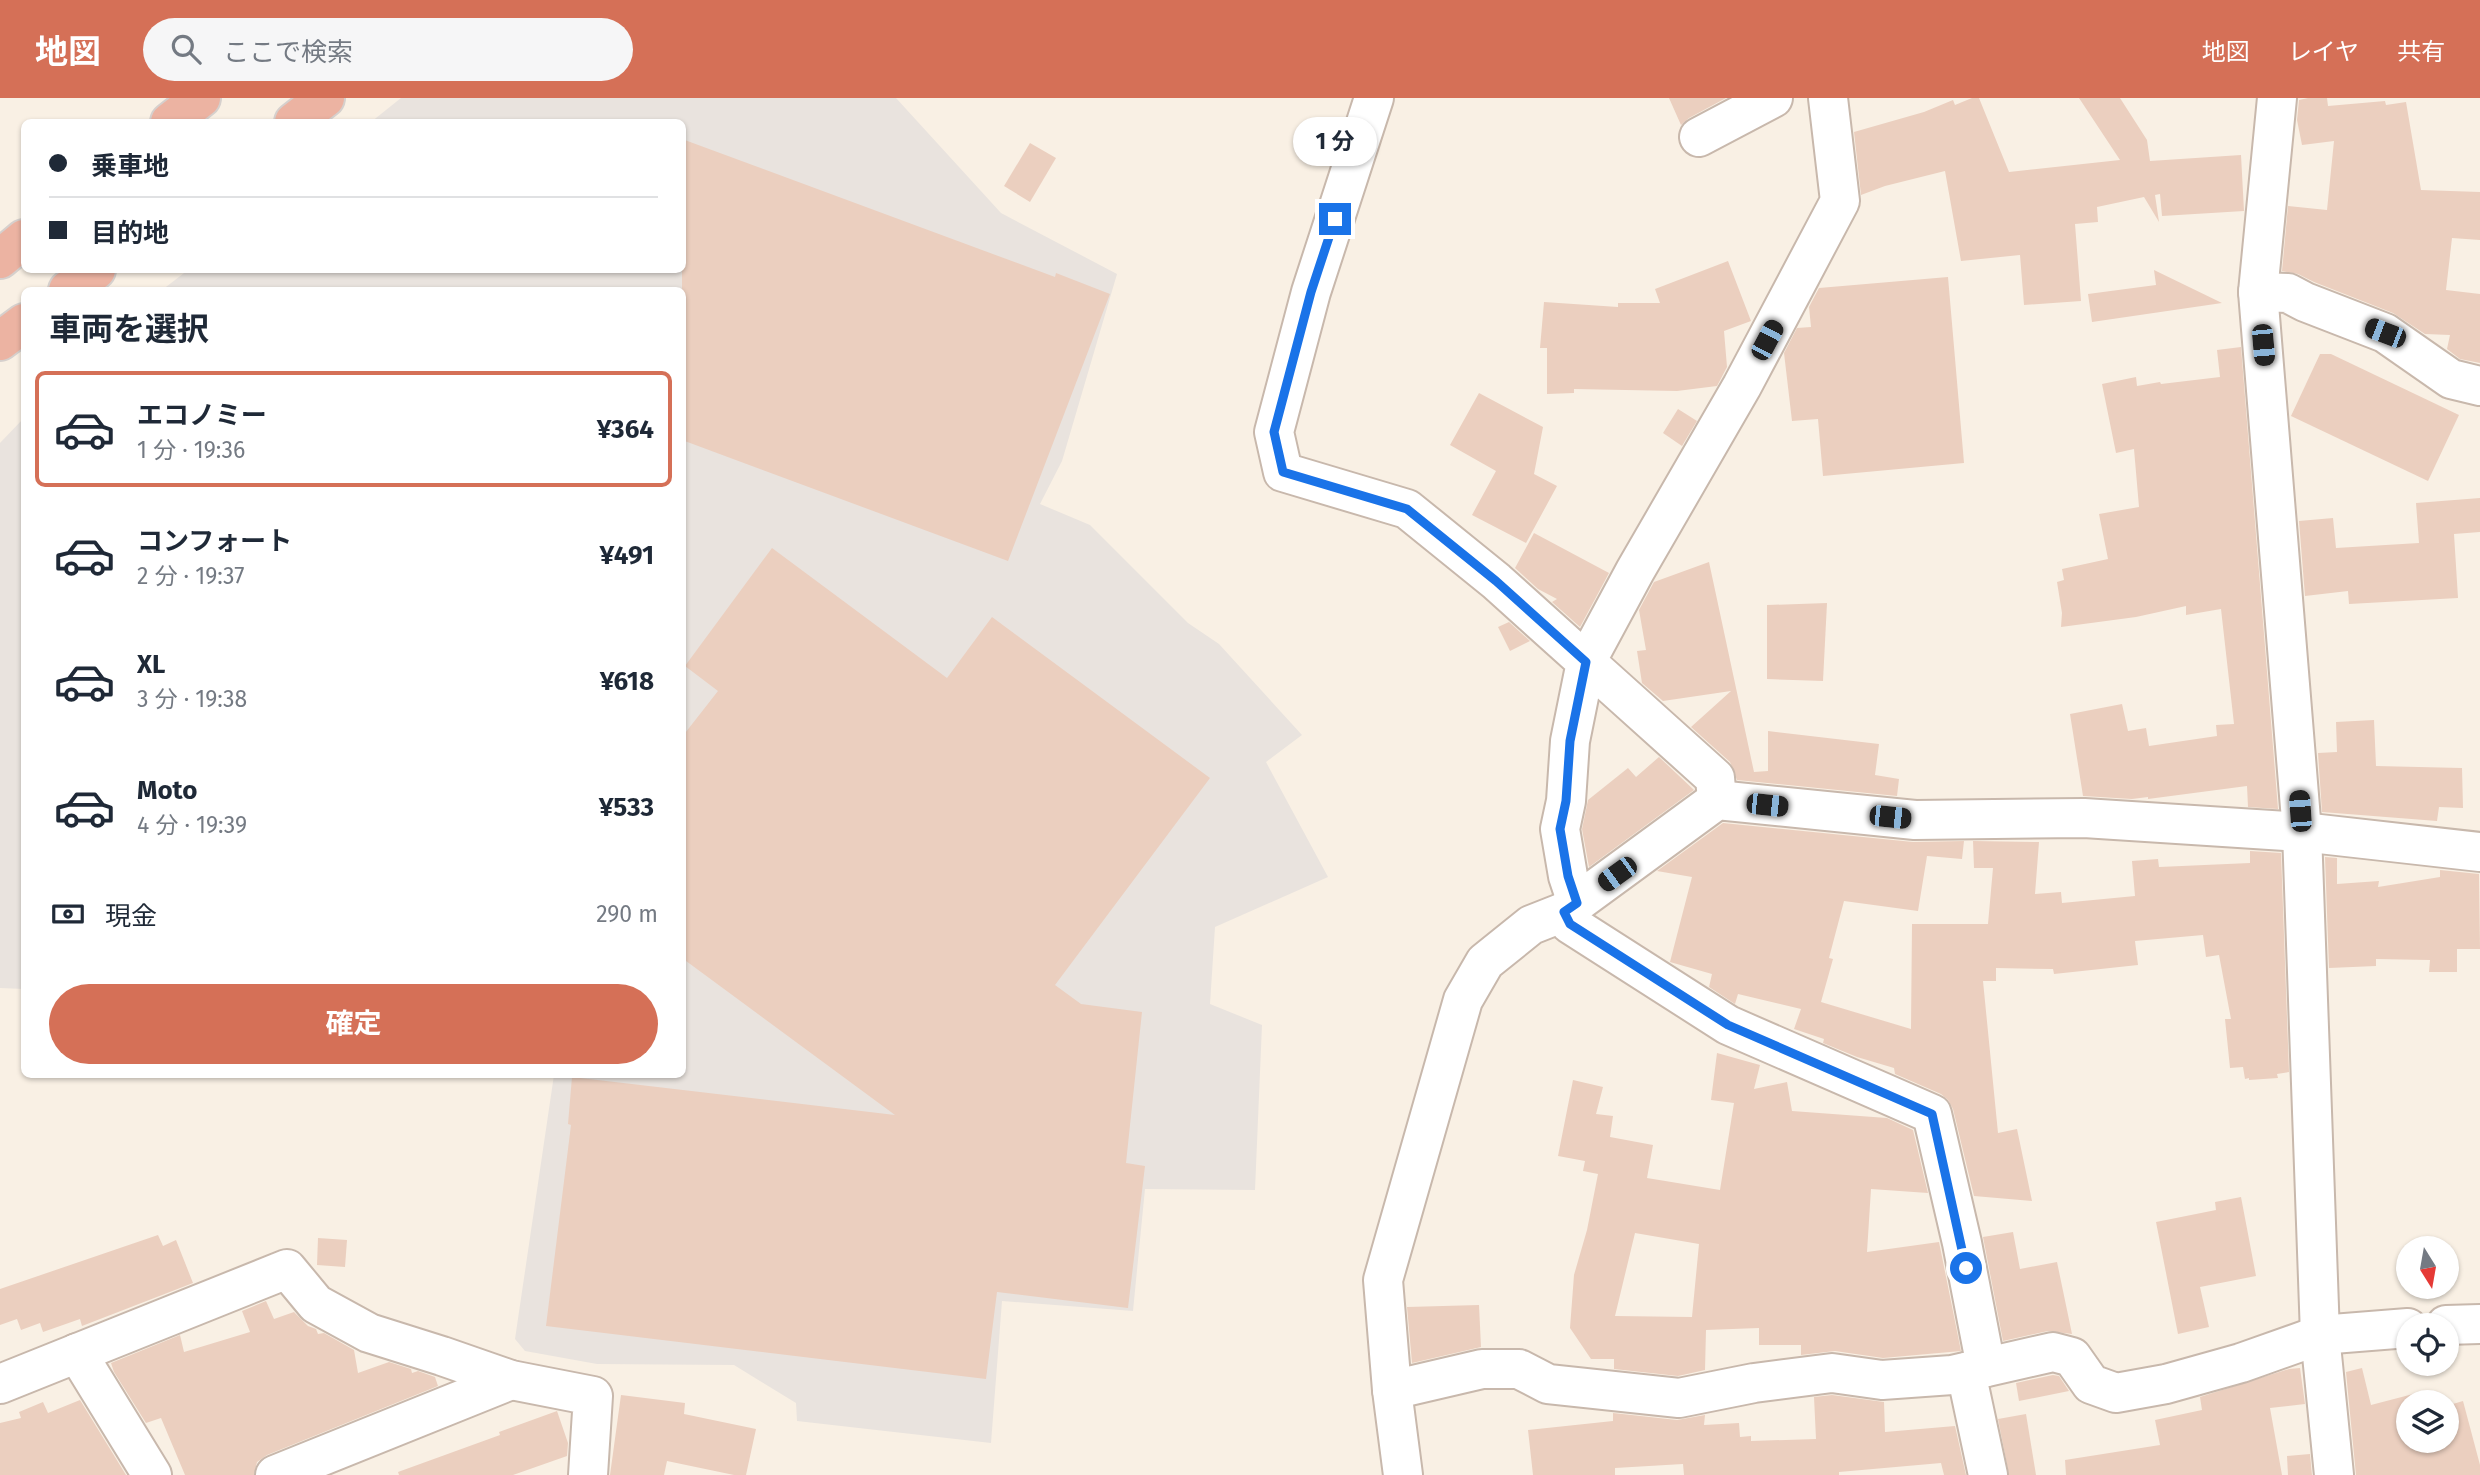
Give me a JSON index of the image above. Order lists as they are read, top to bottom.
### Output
{
  "north": "bottom",
  "page": {
    "header": "地図",
    "search": "ここで検索",
    "nav": ["地図", "レイヤ", "共有"],
    "bubble": "1 分",
    "banner": ["乗車地", "目的地"],
    "heading": "車両を選択",
    "list": [
      {
        "name": "エコノミー",
        "note": "1 分 · 19:36",
        "value": "¥364"
      },
      {
        "name": "コンフォート",
        "note": "2 分 · 19:37",
        "value": "¥491"
      },
      {
        "name": "XL",
        "note": "3 分 · 19:38",
        "value": "¥618"
      },
      {
        "name": "Moto",
        "note": "4 分 · 19:39",
        "value": "¥533"
      }
    ],
    "pay": ["現金", "290 m"],
    "buttons": "確定"
  }
}
